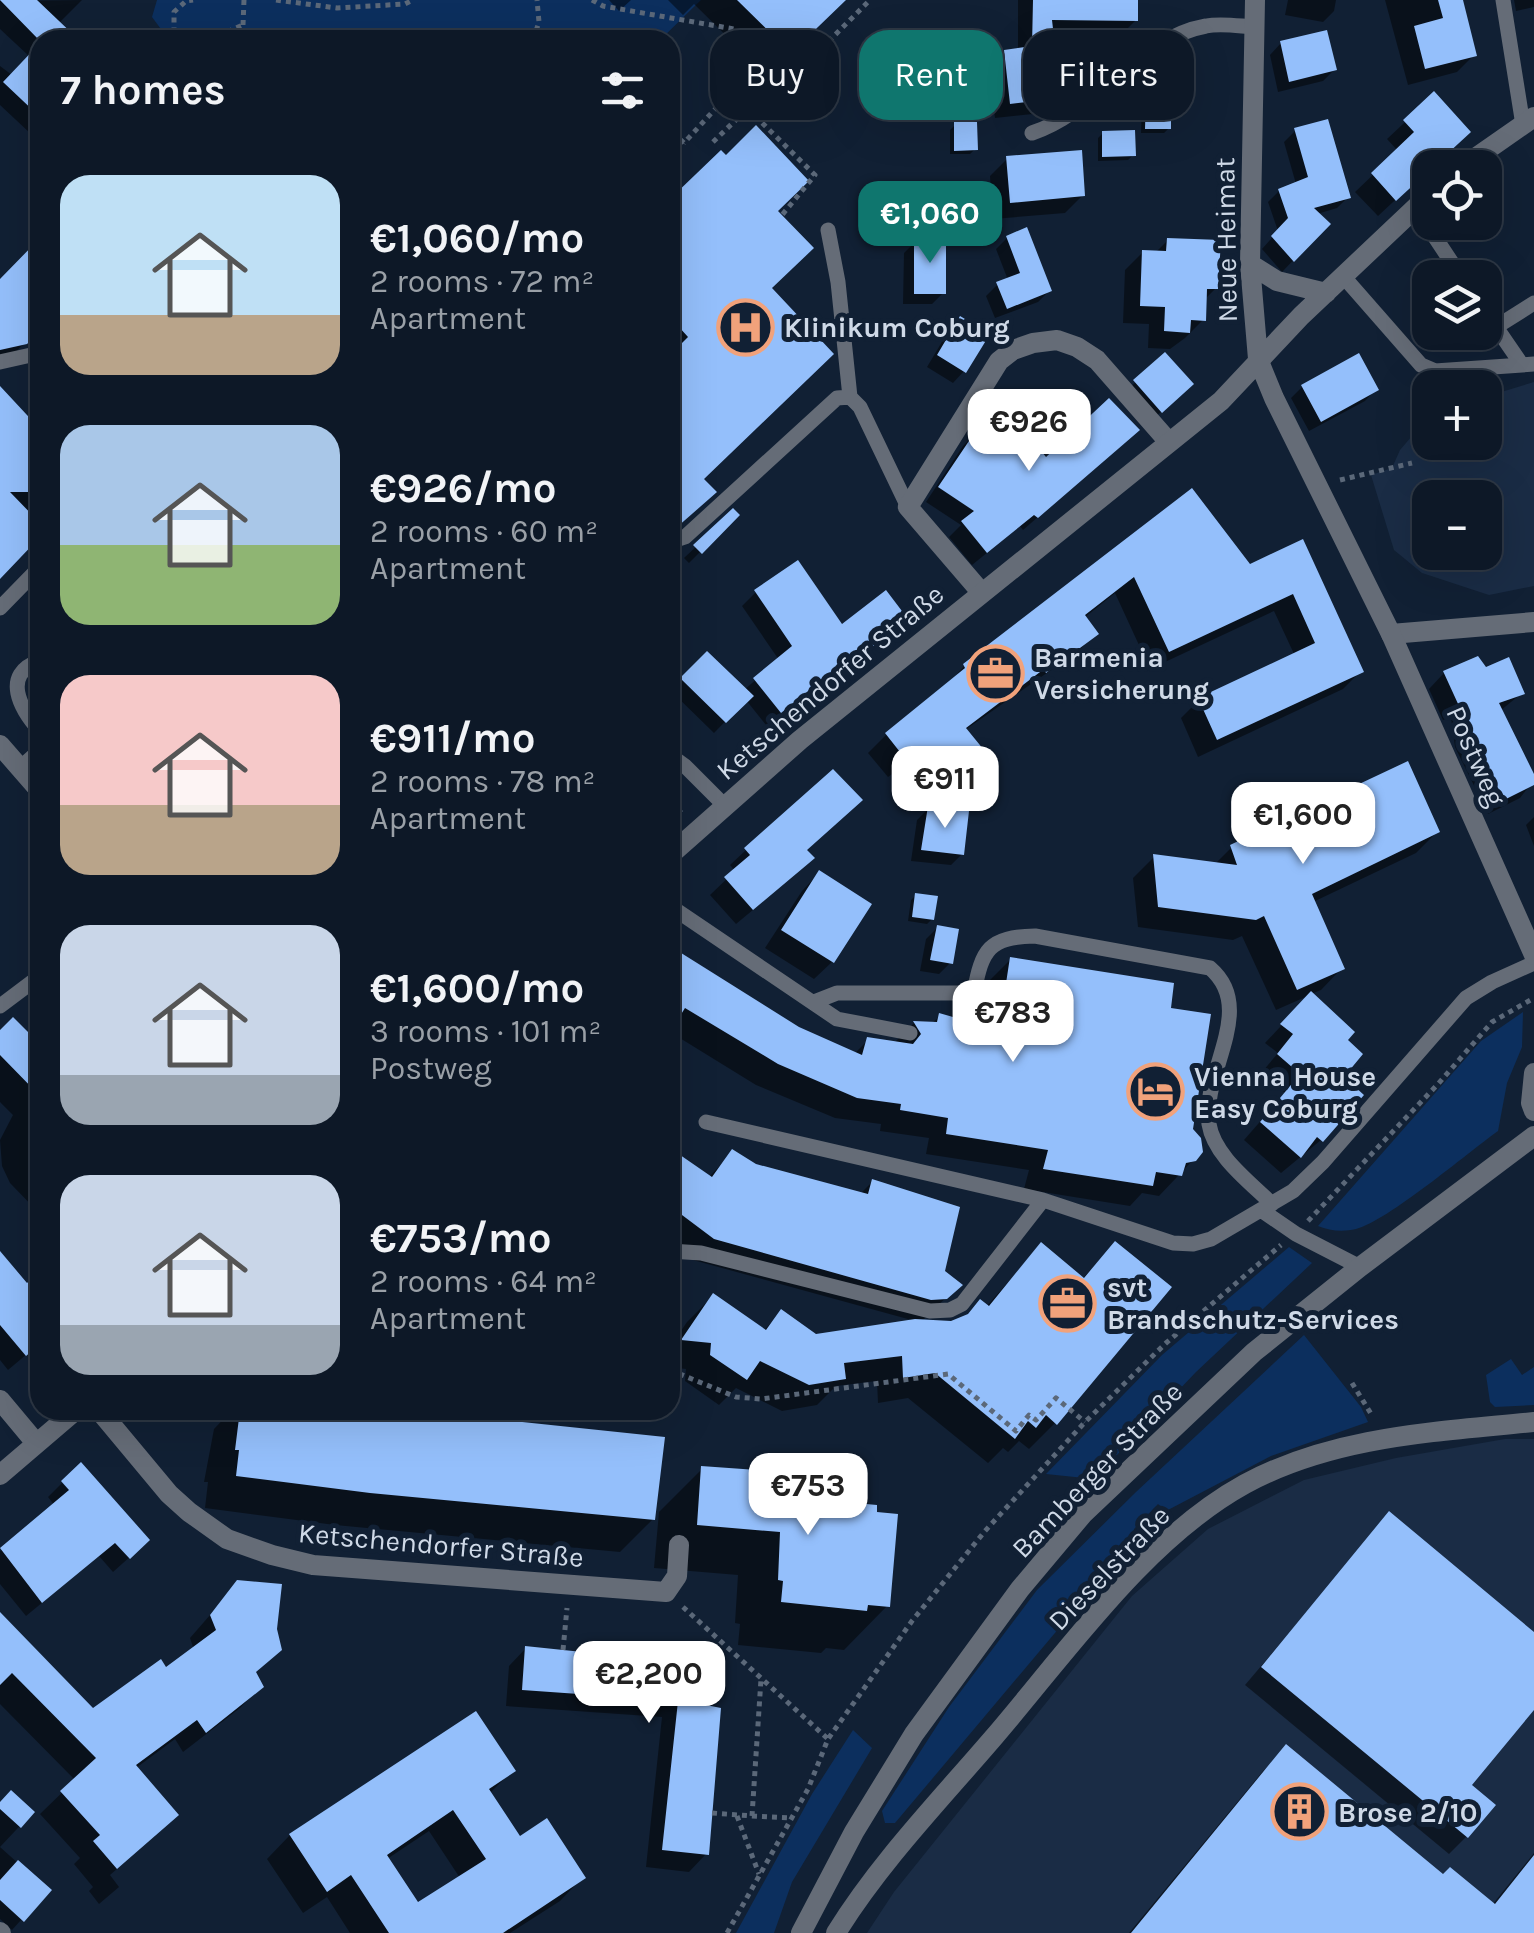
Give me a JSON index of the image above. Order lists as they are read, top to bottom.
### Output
{
  "streets": {
    "street": [
      "Neue Heimat",
      "Ketschendorfer Straße",
      "Postweg",
      "Bamberger Straße",
      "Dieselstraße"
    ]
  },
  "crossings": [
    ["Neue Heimat", "Ketschendorfer Straße"],
    ["Neue Heimat", "Postweg"],
    ["Ketschendorfer Straße", "Postweg"]
  ],
  "places": {
    "hospital": ["Klinikum Coburg"],
    "office": ["Barmenia Versicherung", "svt Brandschutz-Services"],
    "hotel": ["Vienna House Easy Coburg"],
    "building": ["Brose 2/10"]
  },
  "page": {
    "chip": ["Buy", "Rent", "Filters"],
    "heading": "7 homes",
    "map_buttons": ["+", "−"],
    "list": [
      {
        "name": "€1,060/mo",
        "note": "2 rooms · 72 m² · Apartment"
      },
      {
        "name": "€926/mo",
        "note": "2 rooms · 60 m² · Apartment"
      },
      {
        "name": "€911/mo",
        "note": "2 rooms · 78 m² · Apartment"
      },
      {
        "name": "€1,600/mo",
        "note": "3 rooms · 101 m² · Postweg"
      },
      {
        "name": "€753/mo",
        "note": "2 rooms · 64 m² · Apartment"
      }
    ],
    "price": [
      "€1,060",
      "€926",
      "€911",
      "€1,600",
      "€783",
      "€753",
      "€2,200"
    ]
  }
}
